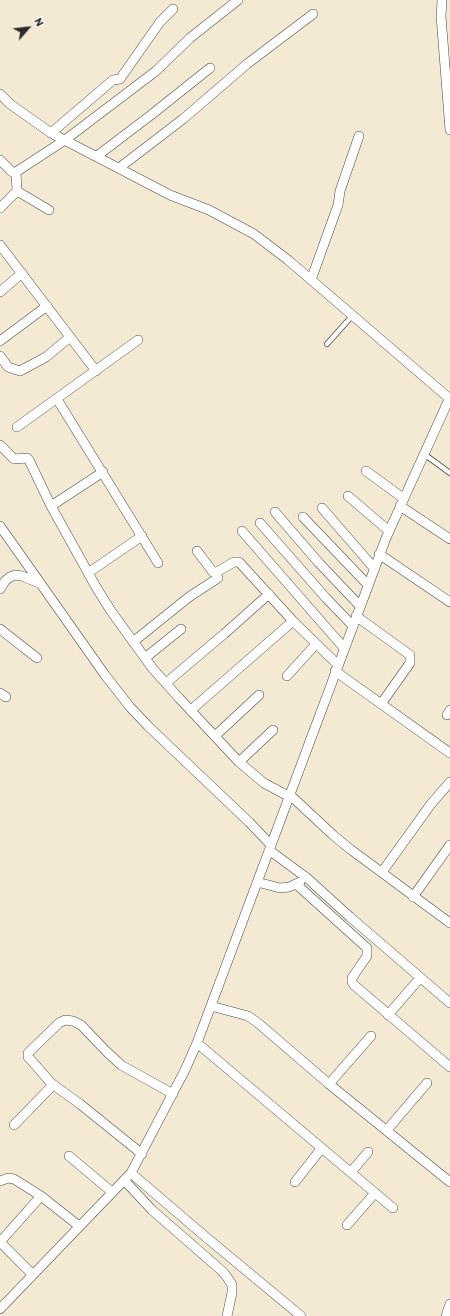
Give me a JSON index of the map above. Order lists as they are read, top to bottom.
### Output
{
  "north": "top right"
}
